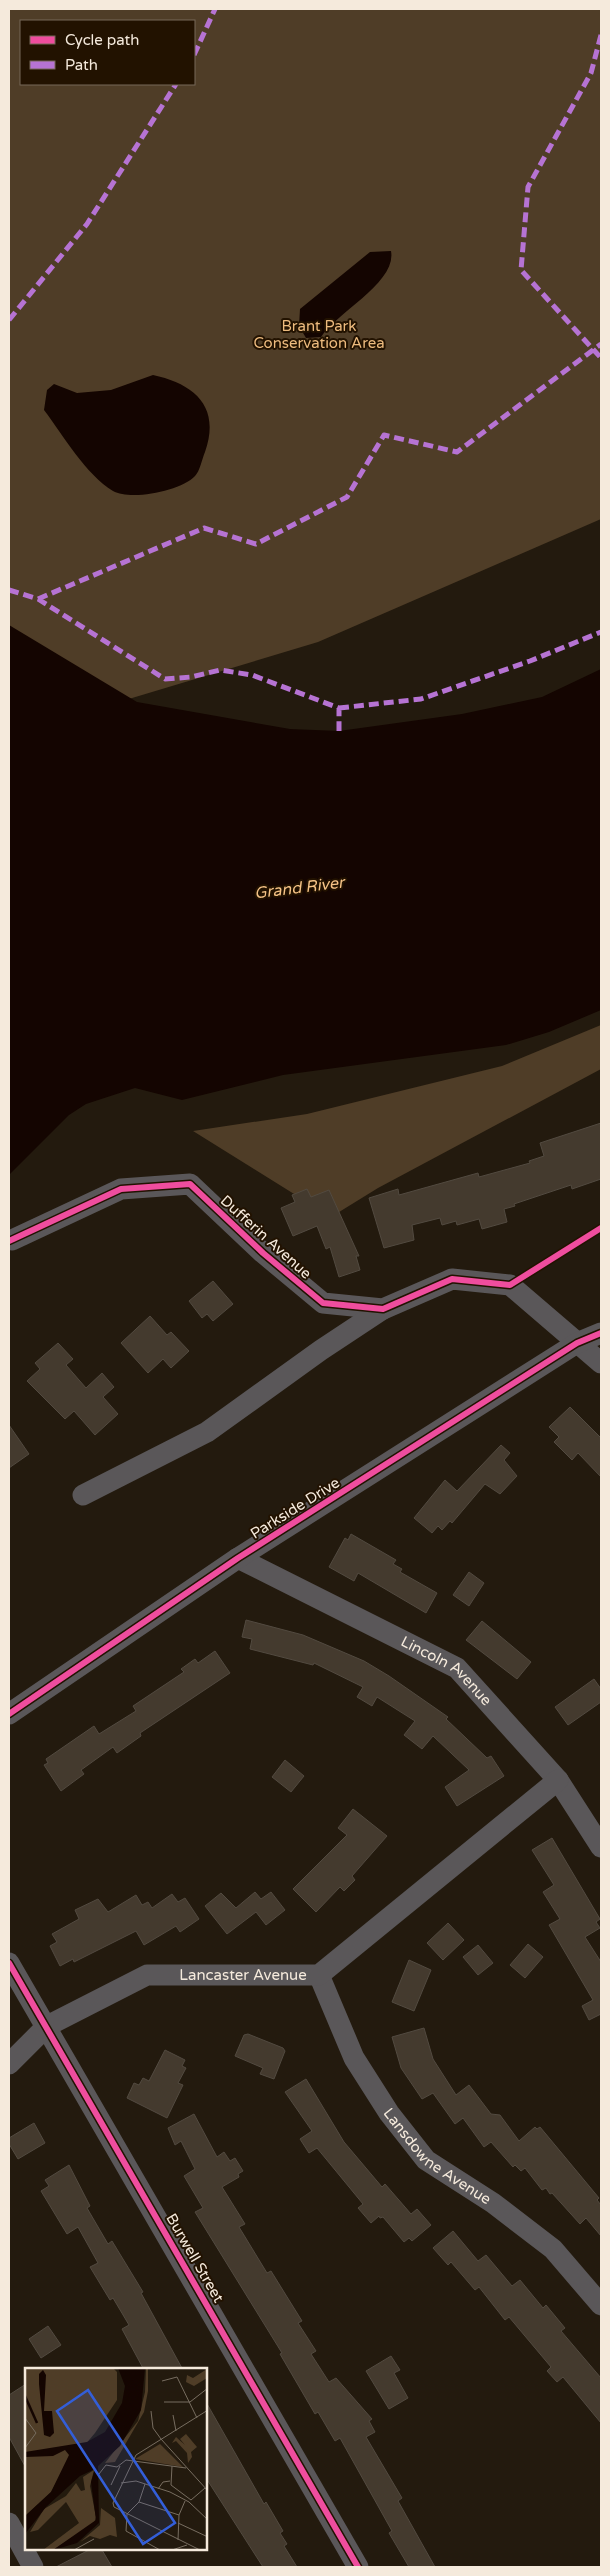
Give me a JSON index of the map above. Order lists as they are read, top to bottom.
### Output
{
  "streets": {
    "street": [
      "Dufferin Avenue",
      "Parkside Drive",
      "Lincoln Avenue",
      "Lancaster Avenue",
      "Lansdowne Avenue",
      "Burwell Street"
    ]
  },
  "crossings": [
    ["Dufferin Avenue", "Parkside Drive"],
    ["Parkside Drive", "Lincoln Avenue"],
    ["Lincoln Avenue", "Lancaster Avenue"],
    ["Lancaster Avenue", "Lansdowne Avenue"],
    ["Lancaster Avenue", "Burwell Street"]
  ],
  "water": ["Grand River"],
  "parks": ["Brant Park Conservation Area"],
  "legend": ["Cycle path", "Path"]
}
